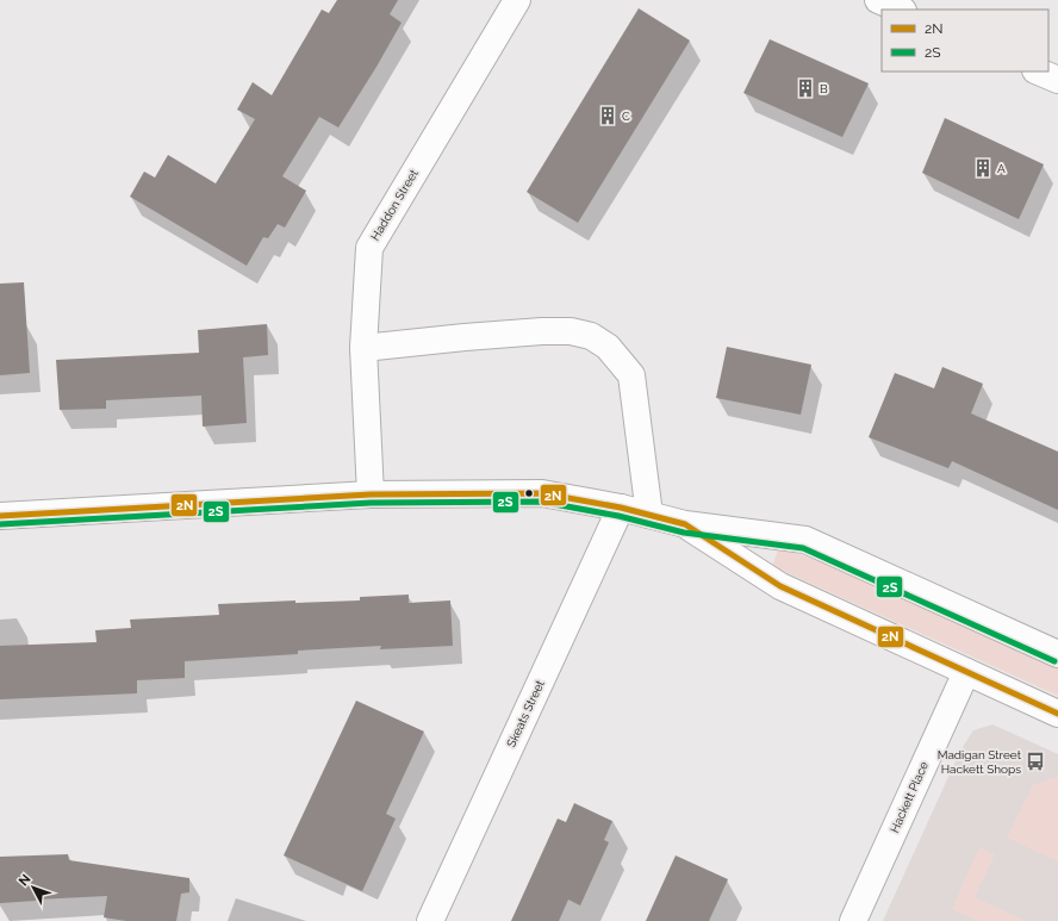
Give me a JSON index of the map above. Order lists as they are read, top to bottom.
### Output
{
  "streets": {
    "street": ["Haddon Street", "Skeats Street", "Hackett Place"]
  },
  "places": {
    "building": ["B", "C", "A"],
    "bus stop": ["Madigan Street Hackett Shops"]
  },
  "lines": ["transit line 2N", "transit line 2S"],
  "legend": ["2N", "2S"],
  "north": "top left"
}
